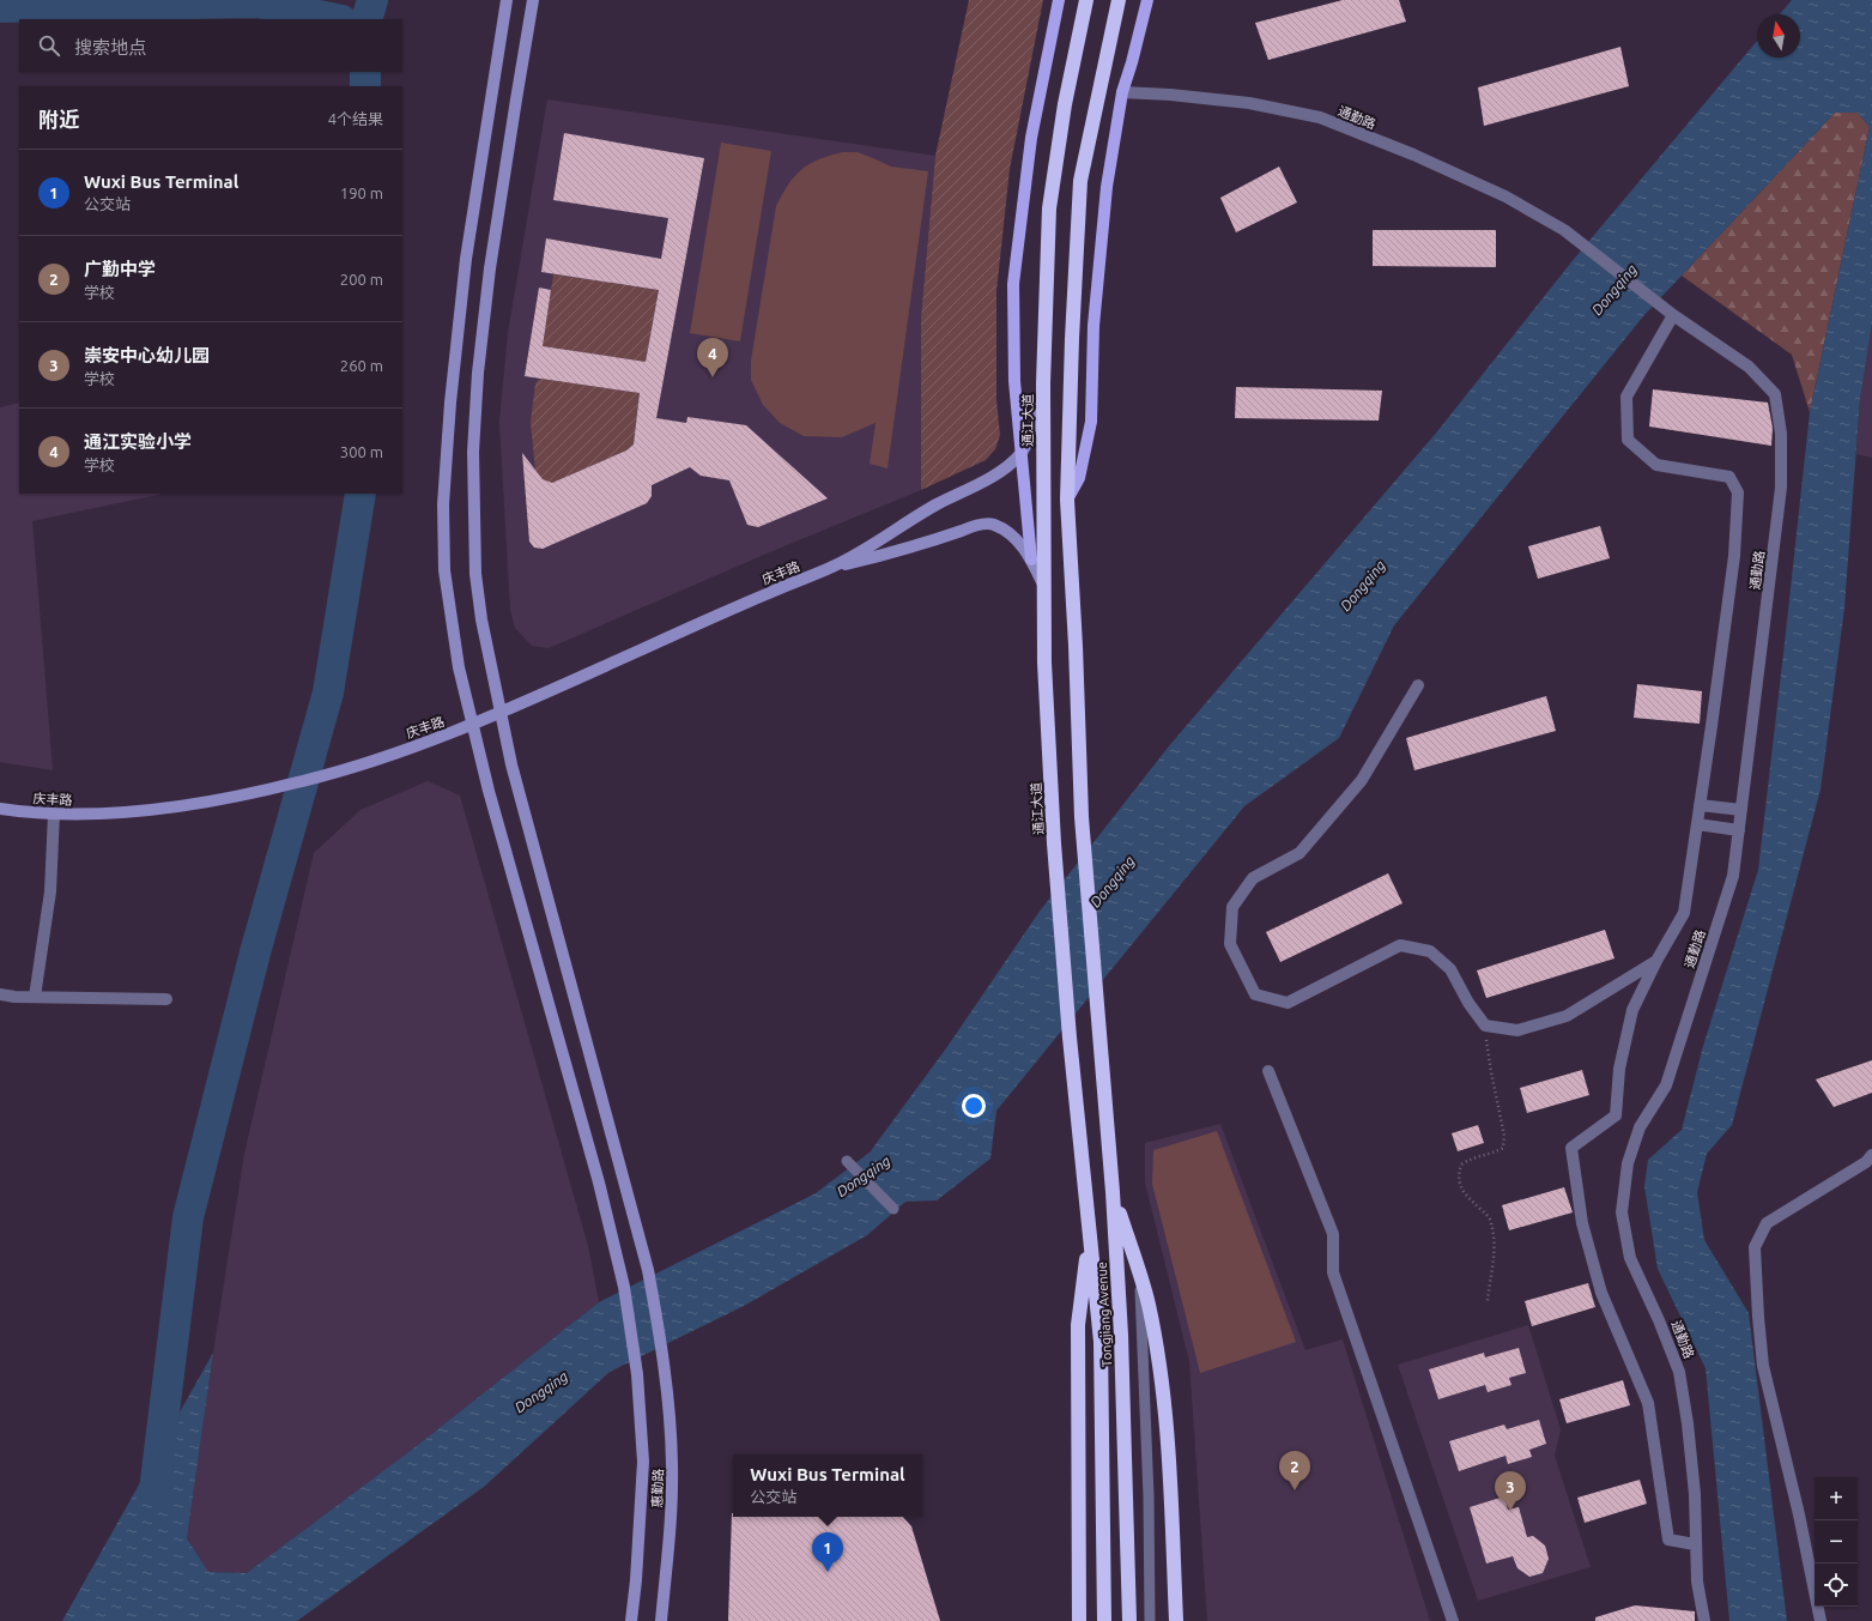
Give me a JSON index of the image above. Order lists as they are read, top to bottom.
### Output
{
  "streets": {
    "highway": ["通江大道", "Tongjiang Avenue"],
    "street": ["通勤路", "庆丰路", "惠勤路"]
  },
  "crossings": [
    ["通江大道", "Tongjiang Avenue"],
    ["庆丰路", "惠勤路"]
  ],
  "water": ["Dongqing"],
  "north": "top",
  "page": {
    "search": "搜索地点",
    "heading": ["附近", "4个结果"],
    "list": [
      {
        "mark": "1",
        "name": "Wuxi Bus Terminal",
        "note": "公交站",
        "value": "190 m"
      },
      {
        "mark": "2",
        "name": "广勤中学",
        "note": "学校",
        "value": "200 m"
      },
      {
        "mark": "3",
        "name": "崇安中心幼儿园",
        "note": "学校",
        "value": "260 m"
      },
      {
        "mark": "4",
        "name": "通江实验小学",
        "note": "学校",
        "value": "300 m"
      }
    ],
    "pins": [
      "4",
      "2",
      "3",
      "1"
    ],
    "popup": ["Wuxi Bus Terminal", "公交站"],
    "map_buttons": ["+", "−"]
  }
}
